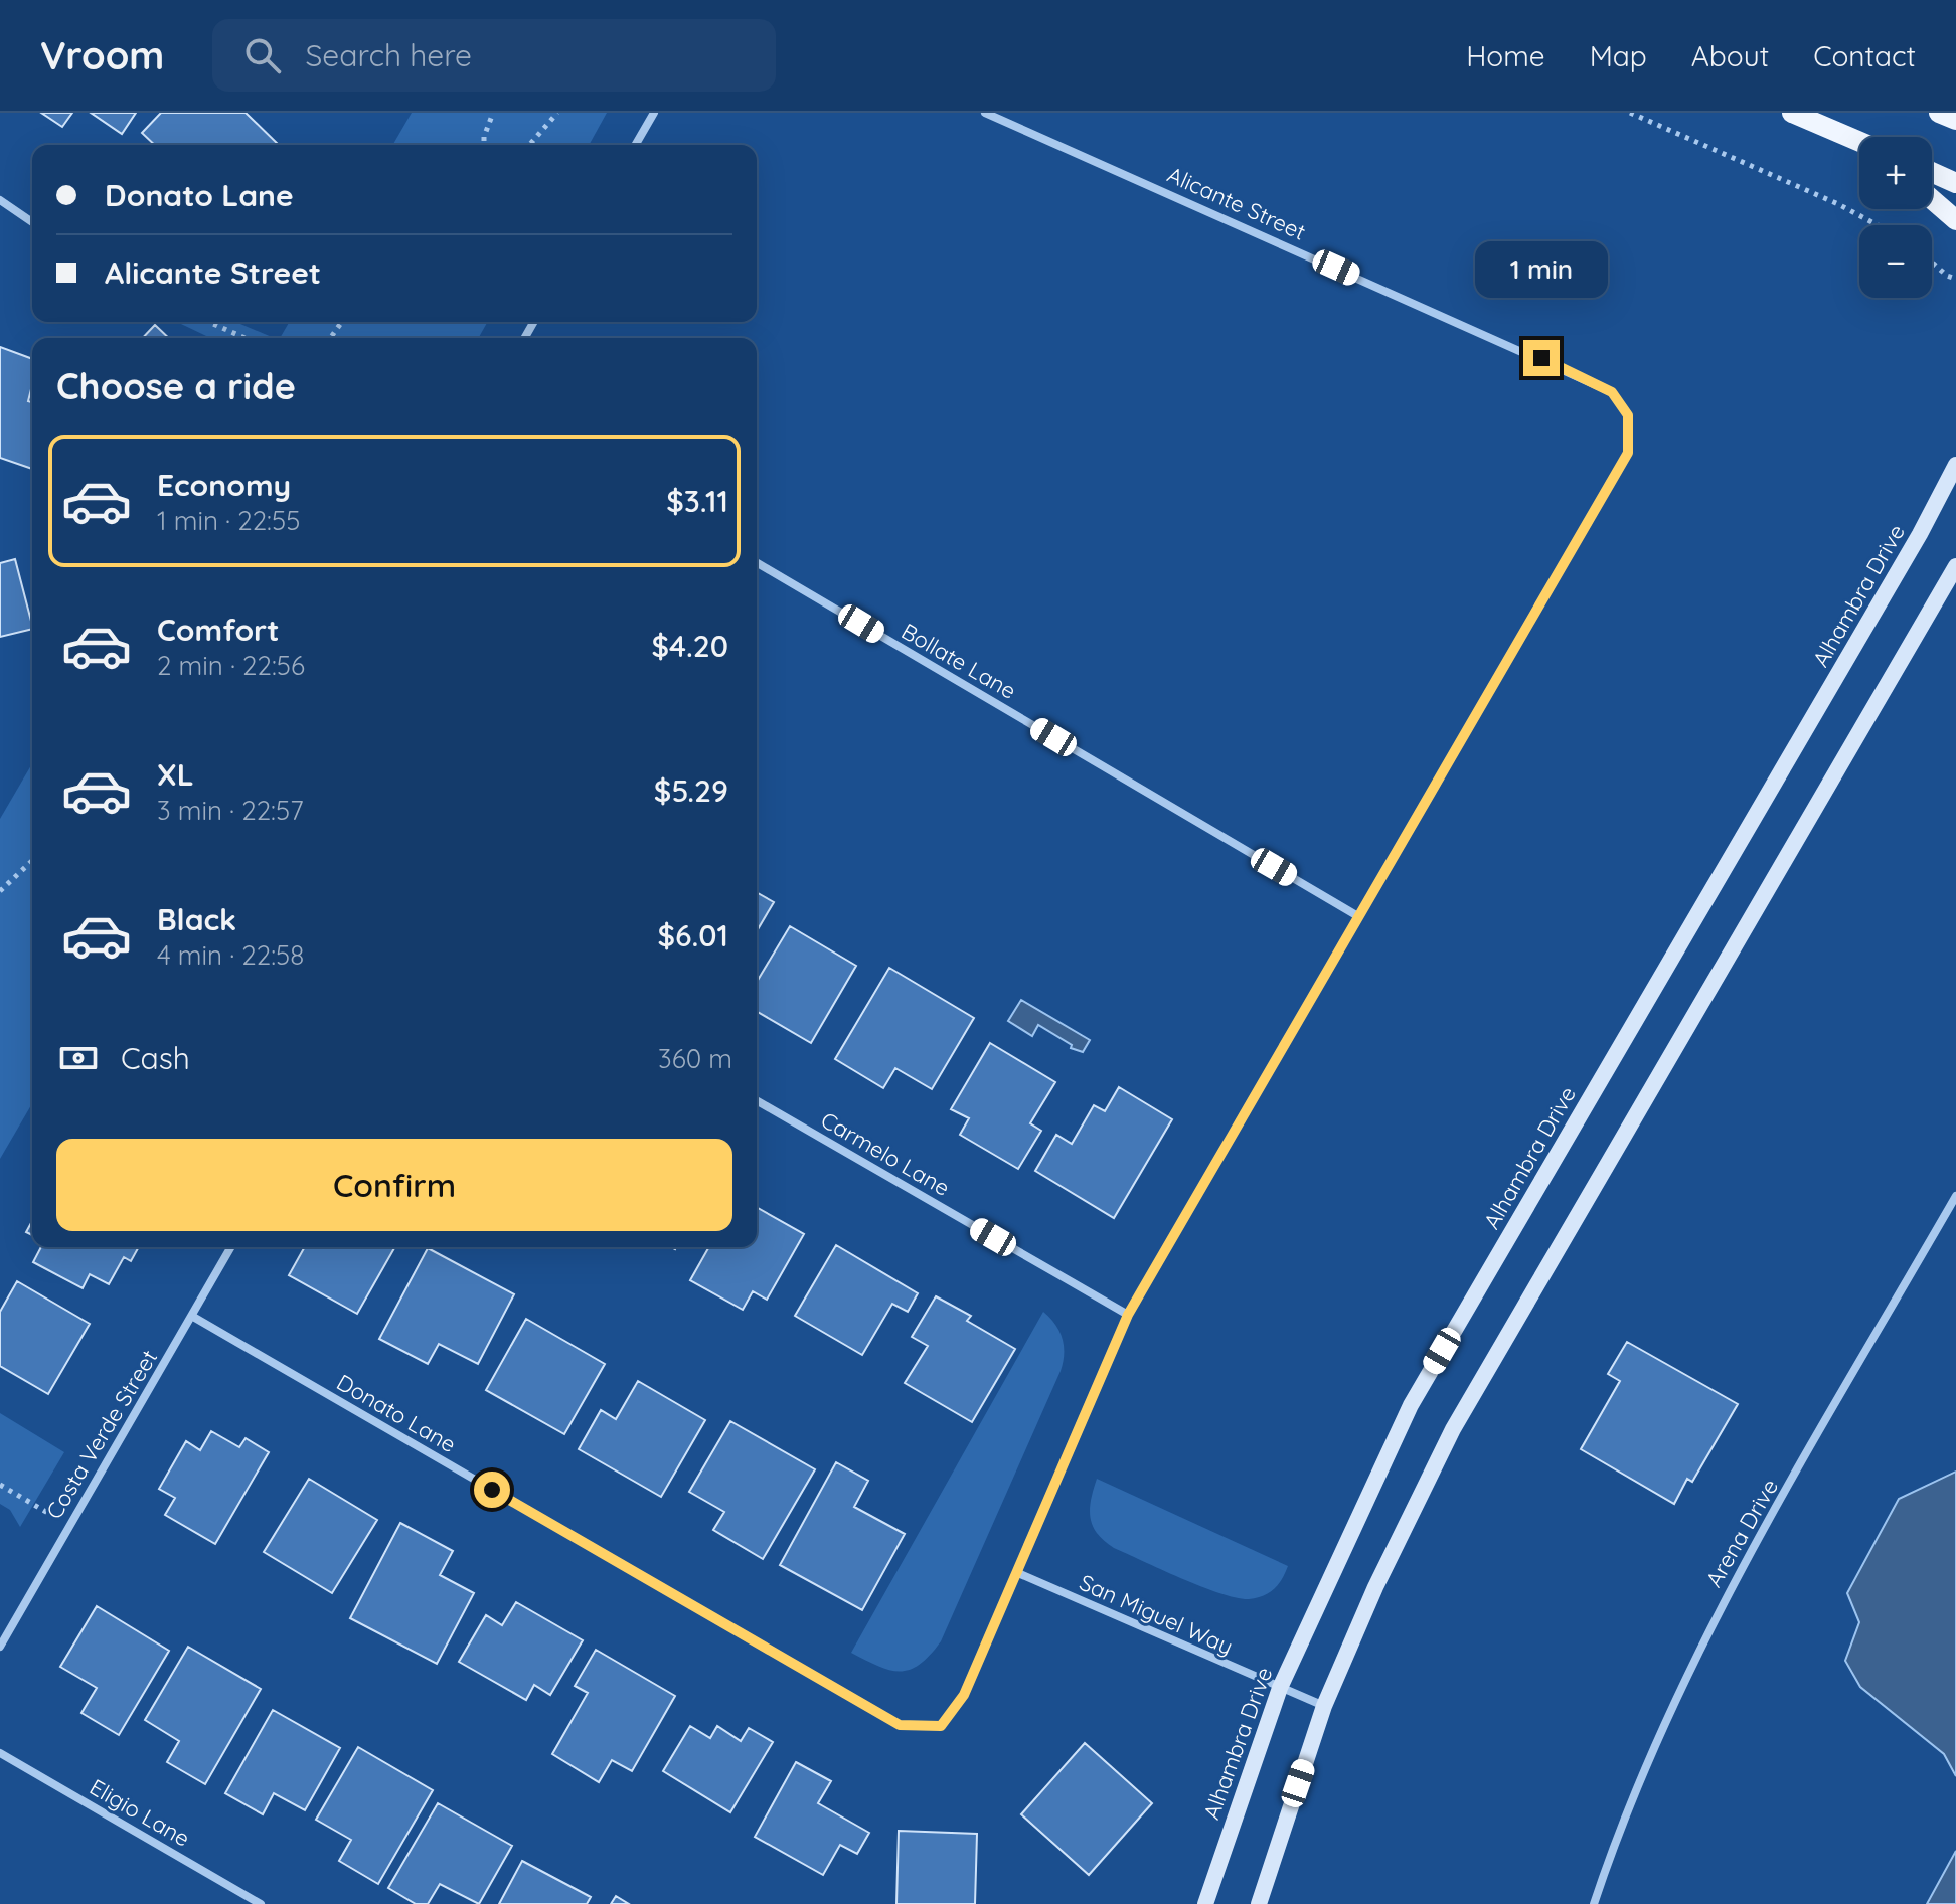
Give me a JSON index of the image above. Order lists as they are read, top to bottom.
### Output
{
  "streets": {
    "main road": ["Alhambra Drive"],
    "street": [
      "Alicante Street",
      "Bollate Lane",
      "Carmelo Lane",
      "Donato Lane",
      "Costa Verde Street",
      "Arena Drive",
      "San Miguel Way",
      "Eligio Lane"
    ]
  },
  "crossings": [
    ["Alicante Street", "Bollate Lane"],
    ["Alicante Street", "Carmelo Lane"],
    ["Alicante Street", "Donato Lane"],
    ["Alicante Street", "San Miguel Way"],
    ["Alhambra Drive", "San Miguel Way"],
    ["Donato Lane", "Costa Verde Street"],
    ["Donato Lane", "San Miguel Way"]
  ],
  "page": {
    "header": "Vroom",
    "search": "Search here",
    "nav": [
      "Home",
      "Map",
      "About",
      "Contact"
    ],
    "map_buttons": ["+", "−"],
    "banner": ["Donato Lane", "Alicante Street"],
    "bubble": "1 min",
    "heading": "Choose a ride",
    "list": [
      {
        "name": "Economy",
        "note": "1 min · 22:55",
        "value": "$3.11"
      },
      {
        "name": "Comfort",
        "note": "2 min · 22:56",
        "value": "$4.20"
      },
      {
        "name": "XL",
        "note": "3 min · 22:57",
        "value": "$5.29"
      },
      {
        "name": "Black",
        "note": "4 min · 22:58",
        "value": "$6.01"
      }
    ],
    "pay": ["Cash", "360 m"],
    "buttons": "Confirm"
  }
}
